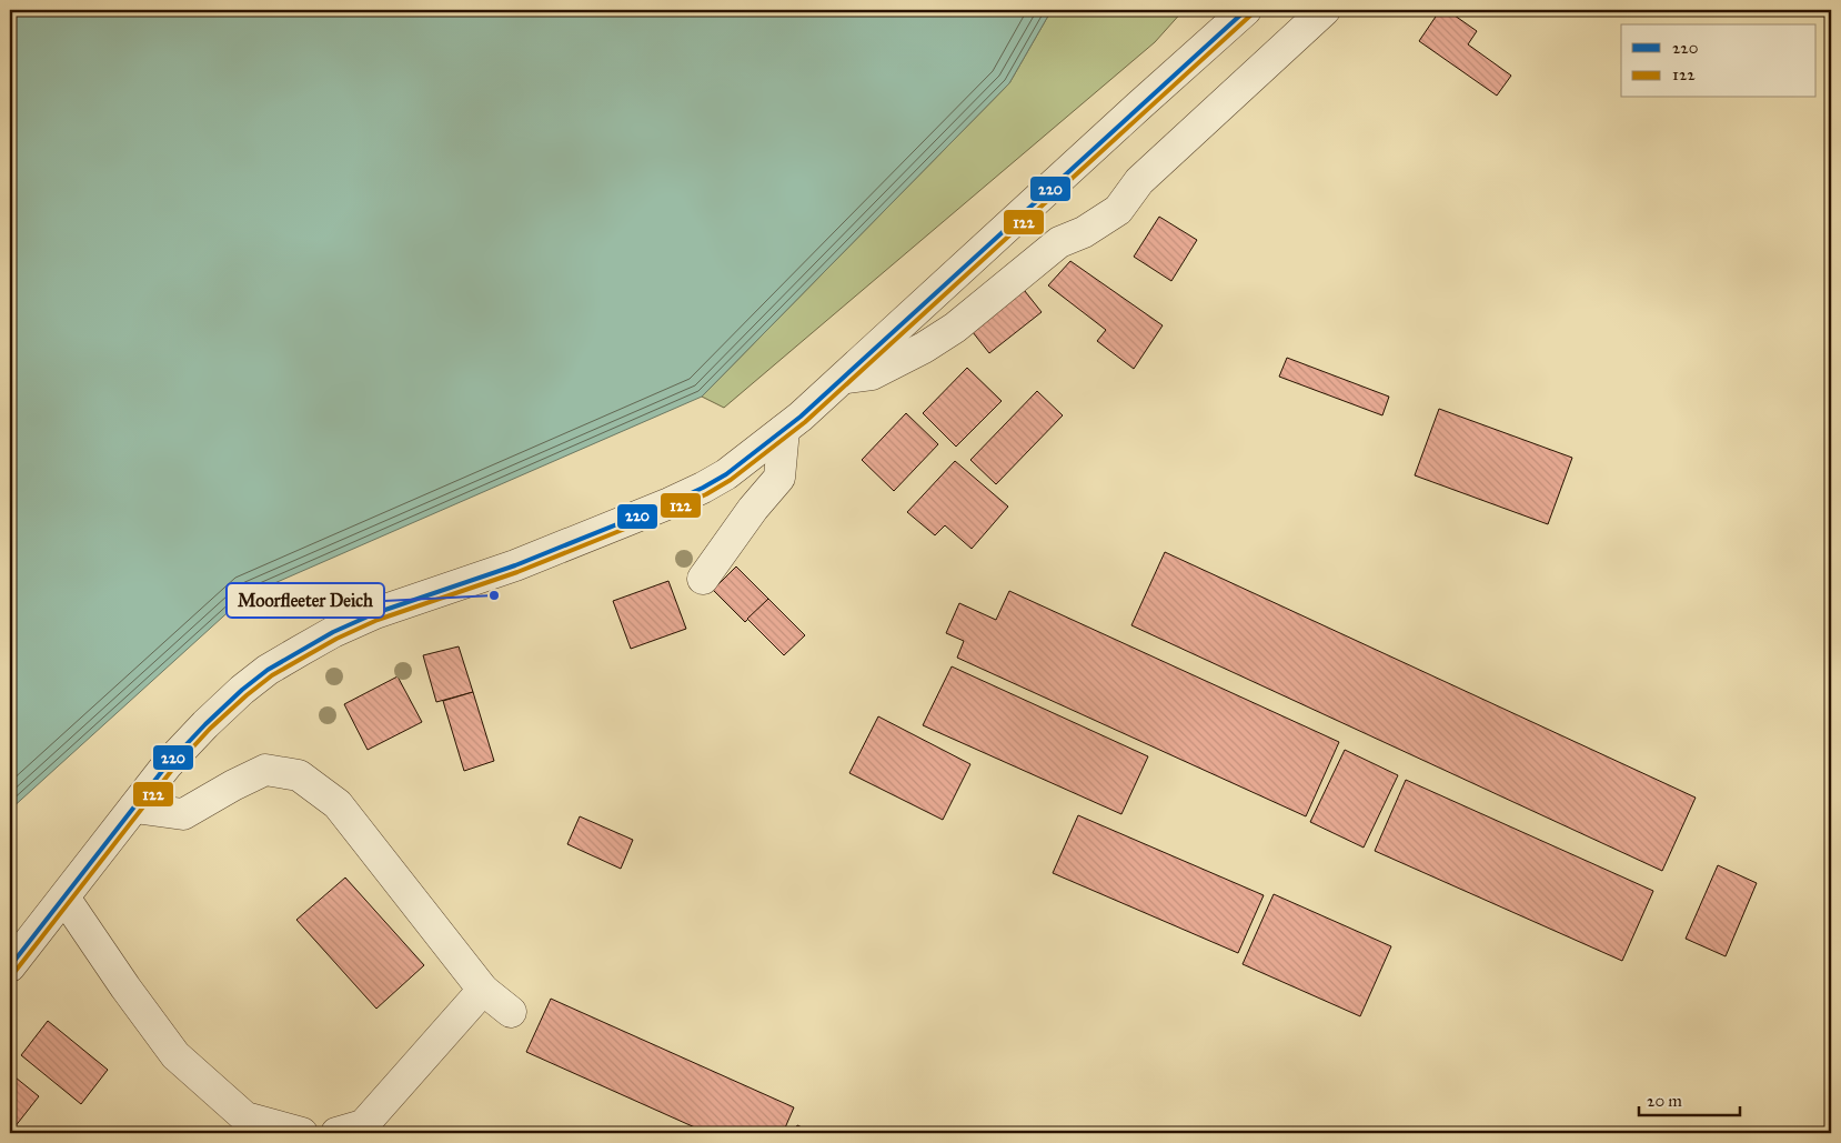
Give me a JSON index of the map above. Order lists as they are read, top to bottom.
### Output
{
  "places": ["Moorfleeter Deich"],
  "lines": ["transit line 220", "transit line 122"],
  "legend": ["220", "122"],
  "scale_bar": "20 m"
}
